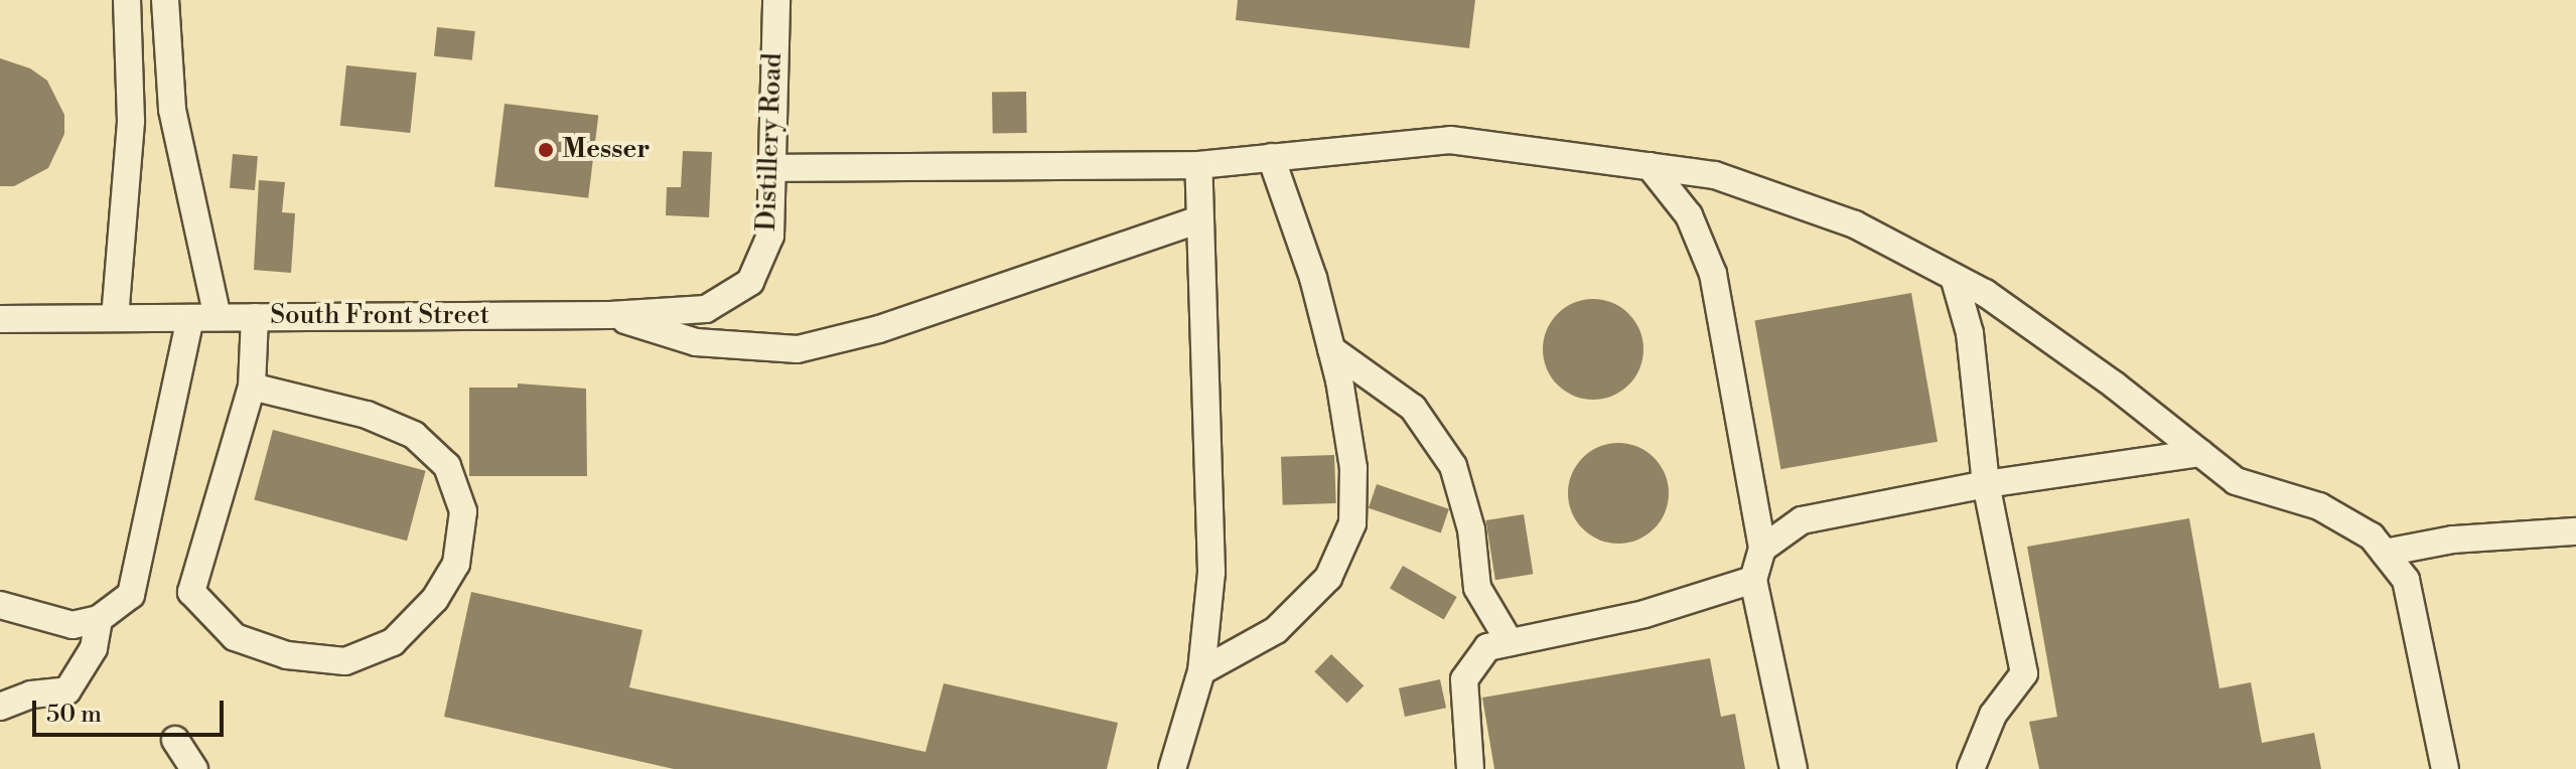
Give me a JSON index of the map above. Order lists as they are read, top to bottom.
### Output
{
  "streets": {
    "street": ["Distillery Road", "South Front Street"]
  },
  "crossings": [
    ["Distillery Road", "South Front Street"]
  ],
  "places": ["Messer"],
  "scale_bar": "50 m"
}
